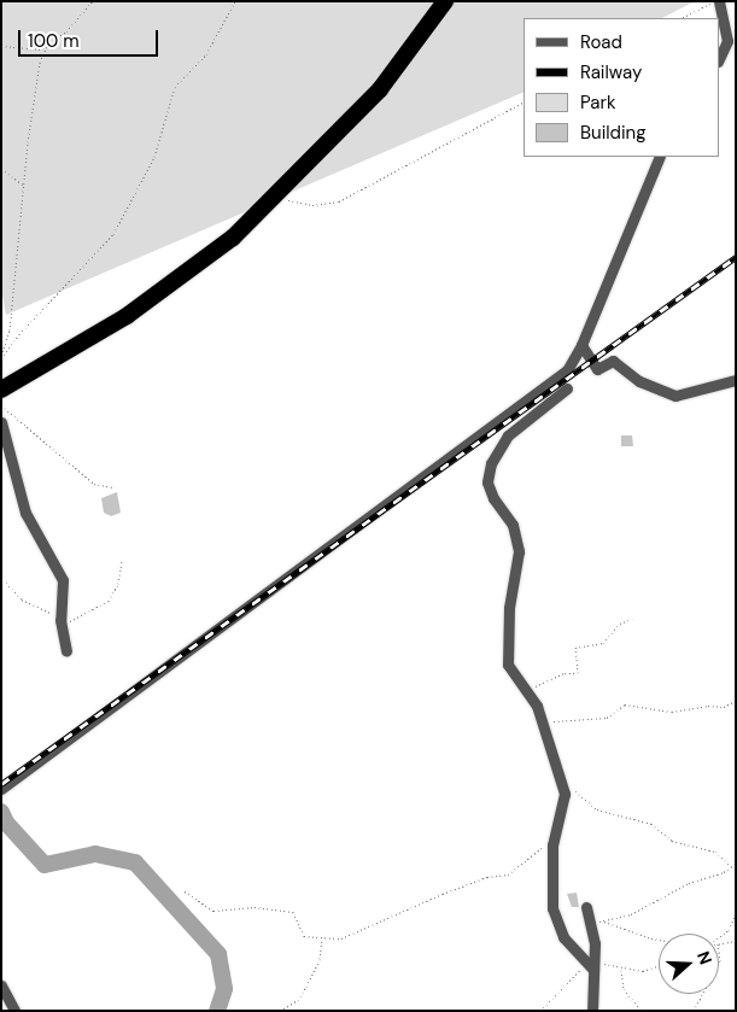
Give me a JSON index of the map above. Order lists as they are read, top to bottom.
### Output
{
  "legend": [
    "Road",
    "Railway",
    "Park",
    "Building"
  ],
  "scale_bar": "100 m",
  "north": "right"
}
